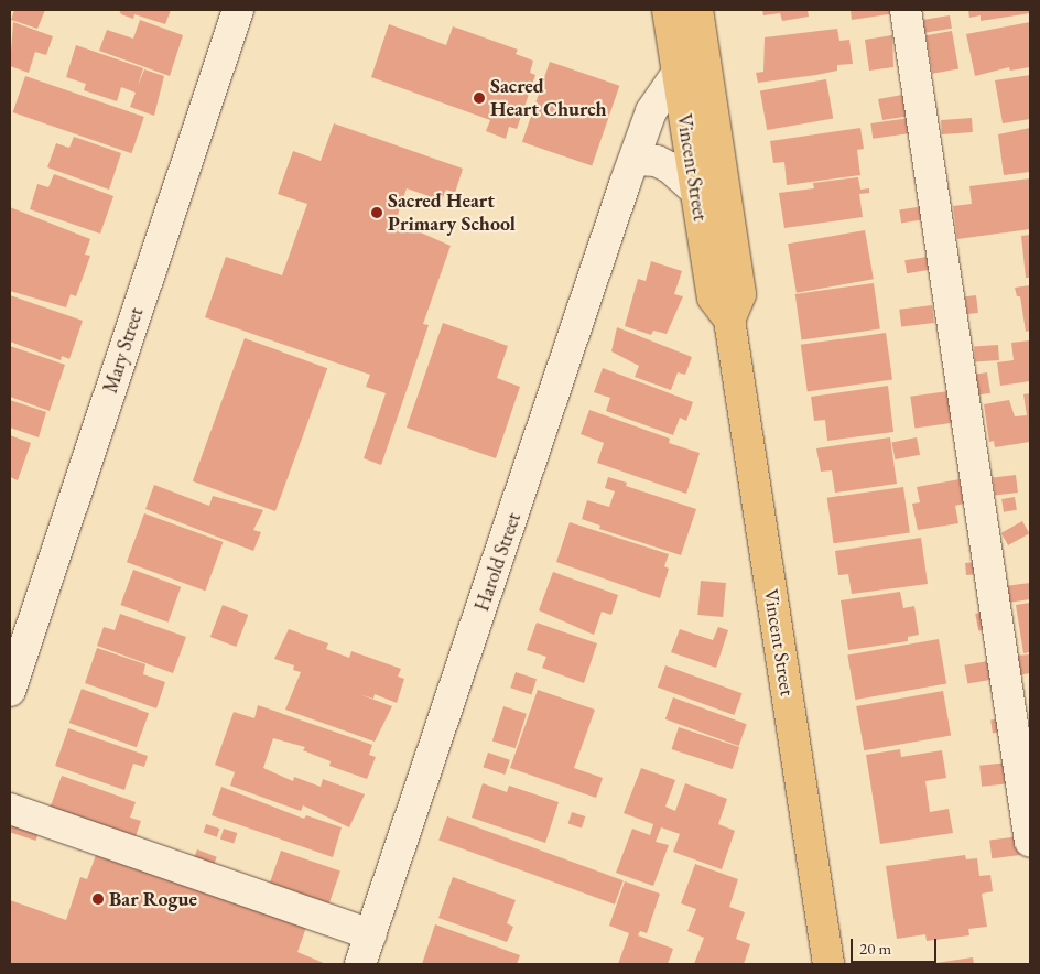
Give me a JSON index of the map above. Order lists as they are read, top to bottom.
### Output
{
  "streets": {
    "main road": ["Vincent Street"],
    "street": ["Mary Street", "Harold Street"]
  },
  "crossings": [
    ["Vincent Street", "Harold Street"]
  ],
  "places": ["Sacred Heart Church", "Sacred Heart Primary School", "Bar Rogue"],
  "scale_bar": "20 m"
}
